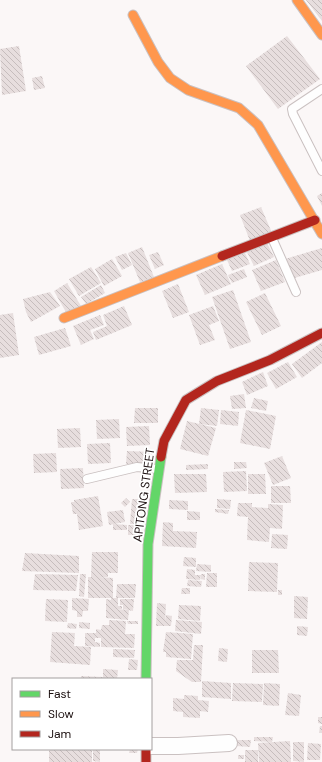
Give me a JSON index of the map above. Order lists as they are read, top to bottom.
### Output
{
  "streets": {
    "street": ["APITONG STREET"]
  },
  "legend": ["Fast", "Slow", "Jam"]
}
